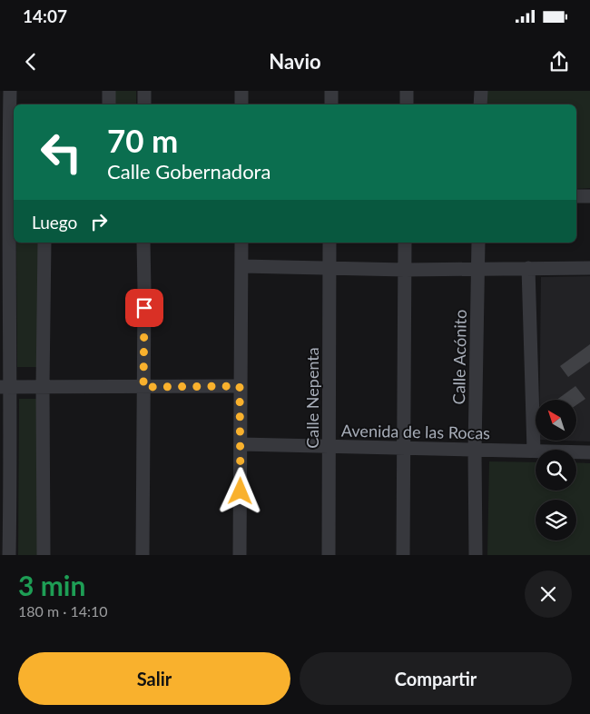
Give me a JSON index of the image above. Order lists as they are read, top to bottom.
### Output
{
  "streets": {
    "street": ["Calle Acónito", "Calle Nepenta", "Avenida de las Rocas"]
  },
  "crossings": [
    ["Calle Acónito", "Avenida de las Rocas"],
    ["Calle Nepenta", "Avenida de las Rocas"]
  ],
  "north": "top left",
  "page": {
    "status": "14:07",
    "header": "Navio",
    "turn": ["70 m", "Calle Gobernadora"],
    "then": "Luego",
    "heading": ["3 min", "180 m · 14:10"],
    "buttons": ["Salir", "Compartir"]
  }
}
